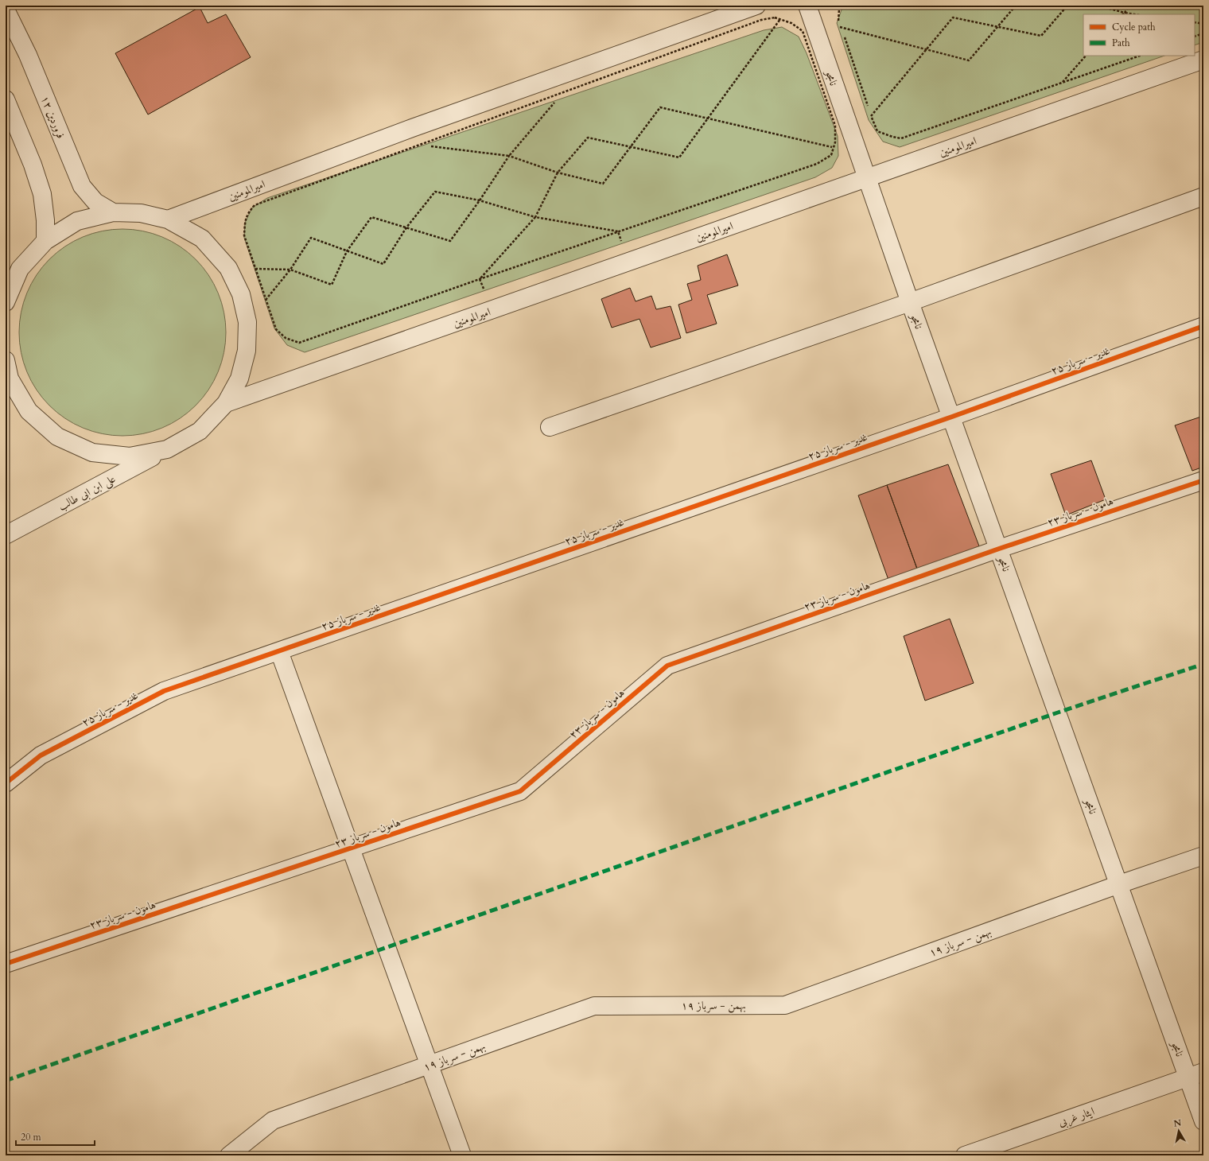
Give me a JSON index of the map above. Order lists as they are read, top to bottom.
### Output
{
  "streets": {
    "street": [
      "نامجو",
      "۱۲ فروردین",
      "امیرالمومنین",
      "غدیر - سرباز ۲۵",
      "علی ابن ابی طالب",
      "هامون - سرباز ۲۳",
      "بهمن - سرباز ۱۹",
      "ایثار غربی"
    ]
  },
  "crossings": [
    ["نامجو", "امیرالمومنین"],
    ["نامجو", "غدیر - سرباز ۲۵"],
    ["نامجو", "هامون - سرباز ۲۳"],
    ["نامجو", "بهمن - سرباز ۱۹"],
    ["نامجو", "ایثار غربی"],
    ["امیرالمومنین", "علی ابن ابی طالب"]
  ],
  "legend": ["Cycle path", "Path"],
  "scale_bar": "20 m",
  "north": "top"
}
